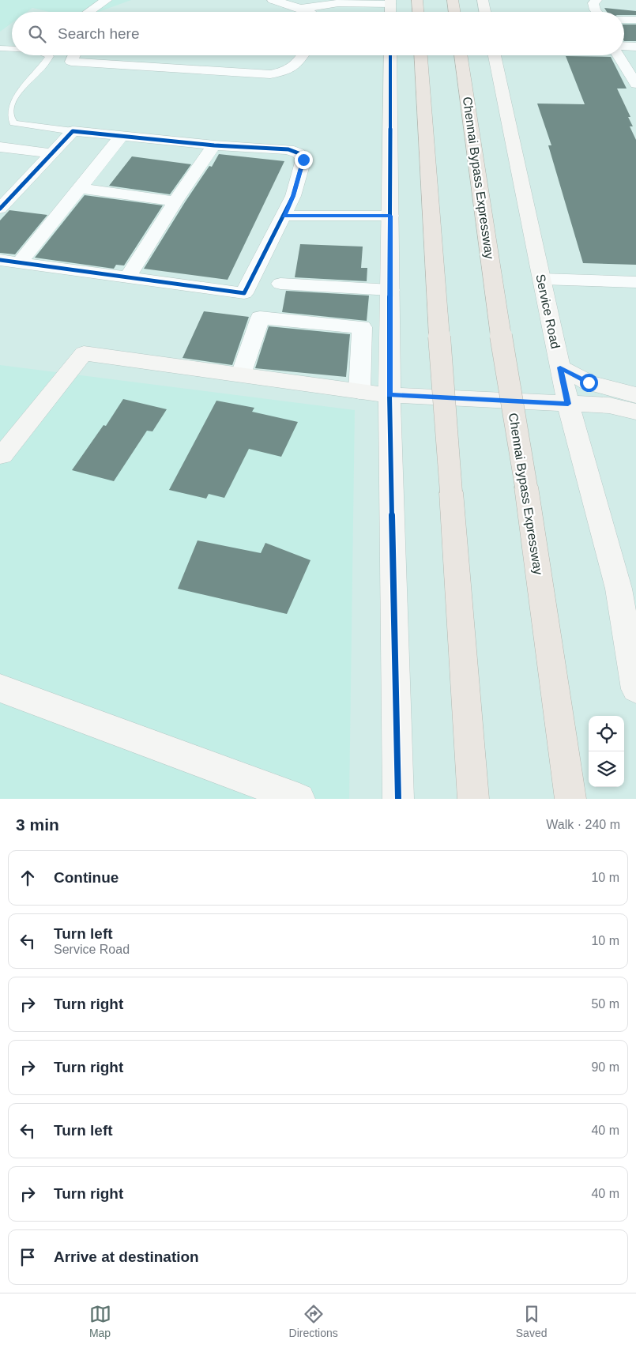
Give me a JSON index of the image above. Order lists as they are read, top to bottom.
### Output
{
  "streets": {
    "highway": ["Chennai Bypass Expressway"],
    "street": ["Service Road"]
  },
  "page": {
    "search": "Search here",
    "heading": ["3 min", "Walk · 240 m"],
    "list": [
      ["Continue", "10 m"],
      ["Turn left", "Service Road", "10 m"],
      ["Turn right", "50 m"],
      ["Turn right", "90 m"],
      ["Turn left", "40 m"],
      ["Turn right", "40 m"],
      "Arrive at destination"
    ],
    "nav": ["Map", "Directions", "Saved"]
  }
}
